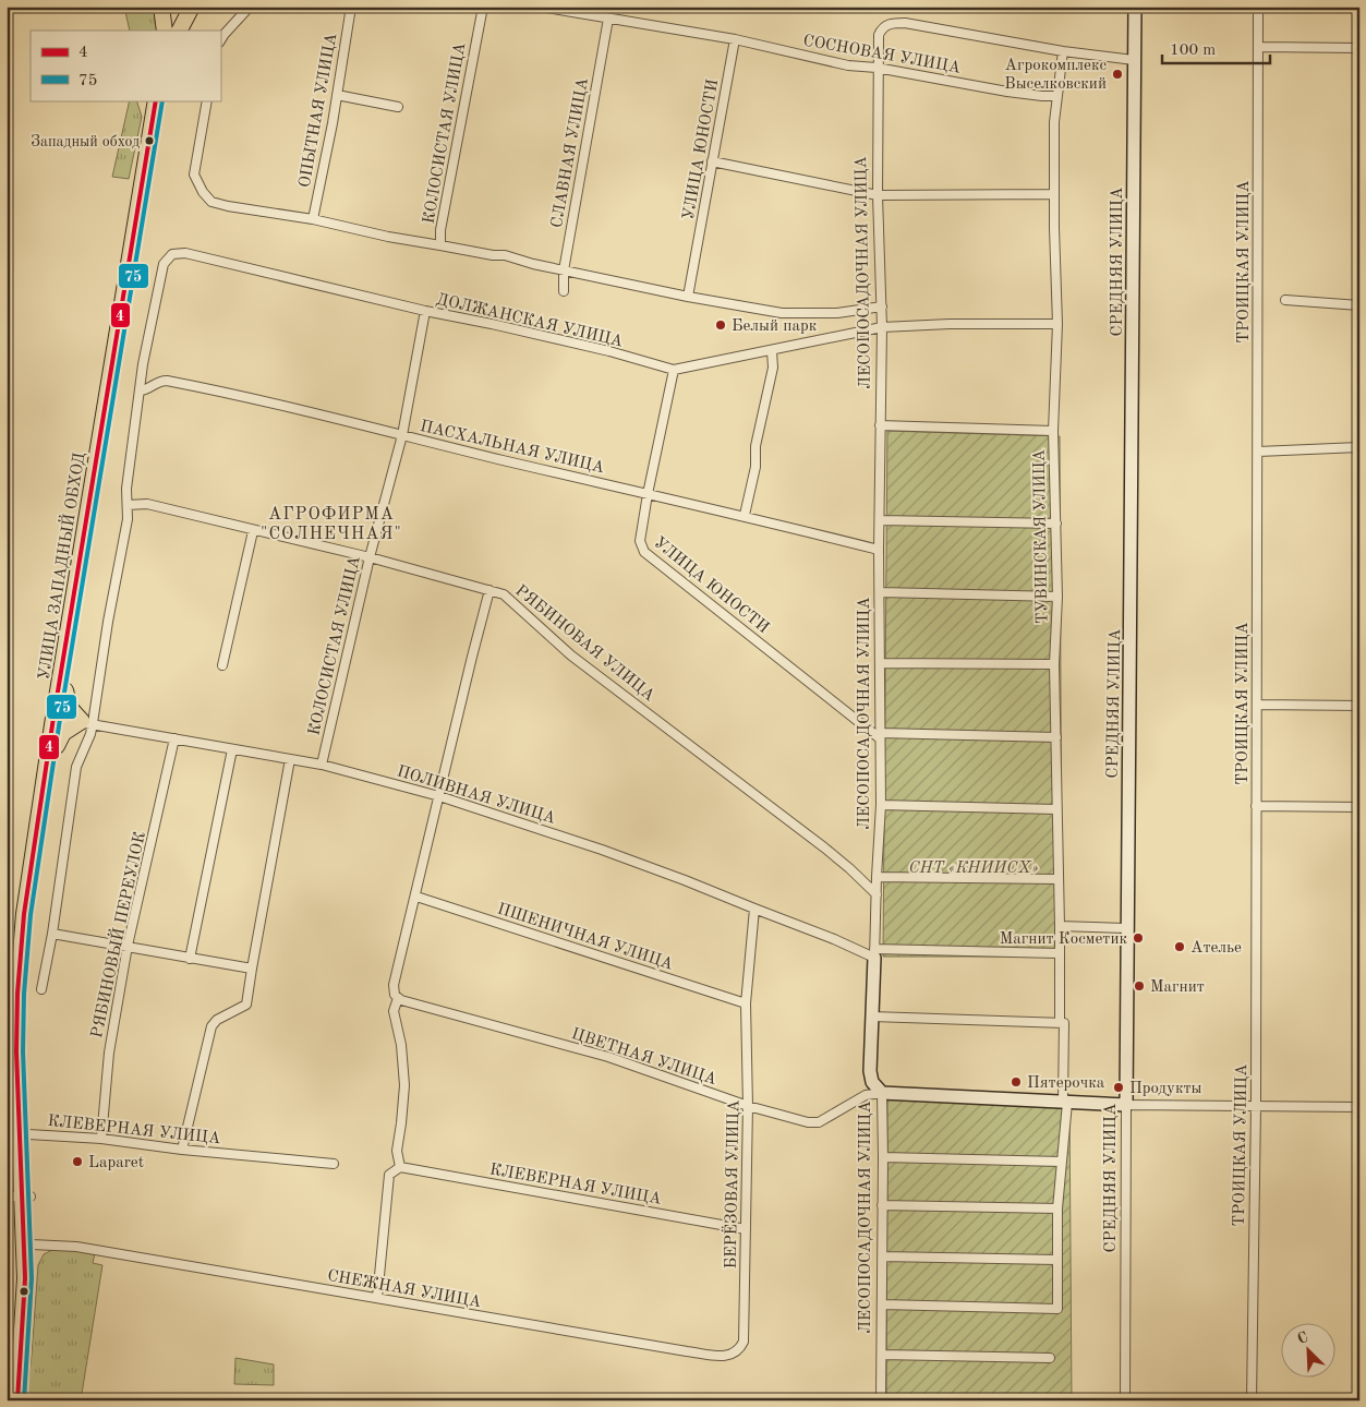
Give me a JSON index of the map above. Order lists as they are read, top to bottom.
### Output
{
  "streets": {
    "highway": ["УЛИЦА ЗАПАДНЫЙ ОБХОД"],
    "street": [
      "СОСНОВАЯ УЛИЦА",
      "ОПЫТНАЯ УЛИЦА",
      "КОЛОСИСТАЯ УЛИЦА",
      "УЛИЦА ЮНОСТИ",
      "СЛАВНАЯ УЛИЦА",
      "СРЕДНЯЯ УЛИЦА",
      "ТРОИЦКАЯ УЛИЦА",
      "ЛЕСОПОСАДОЧНАЯ УЛИЦА",
      "ДОЛЖАНСКАЯ УЛИЦА",
      "ПАСХАЛЬНАЯ УЛИЦА",
      "ТУВИНСКАЯ УЛИЦА",
      "РЯБИНОВАЯ УЛИЦА",
      "ПОЛИВНАЯ УЛИЦА",
      "РЯБИНОВЫЙ ПЕРЕУЛОК",
      "ПШЕНИЧНАЯ УЛИЦА",
      "ЦВЕТНАЯ УЛИЦА",
      "КЛЕВЕРНАЯ УЛИЦА",
      "БЕРЁЗОВАЯ УЛИЦА",
      "СНЕЖНАЯ УЛИЦА"
    ]
  },
  "crossings": [
    ["СОСНОВАЯ УЛИЦА", "УЛИЦА ЮНОСТИ"],
    ["СОСНОВАЯ УЛИЦА", "СЛАВНАЯ УЛИЦА"],
    ["СОСНОВАЯ УЛИЦА", "ЛЕСОПОСАДОЧНАЯ УЛИЦА"],
    ["СОСНОВАЯ УЛИЦА", "ТУВИНСКАЯ УЛИЦА"],
    ["КОЛОСИСТАЯ УЛИЦА", "СЛАВНАЯ УЛИЦА"],
    ["КОЛОСИСТАЯ УЛИЦА", "ДОЛЖАНСКАЯ УЛИЦА"],
    ["КОЛОСИСТАЯ УЛИЦА", "ПАСХАЛЬНАЯ УЛИЦА"],
    ["КОЛОСИСТАЯ УЛИЦА", "РЯБИНОВАЯ УЛИЦА"],
    ["КОЛОСИСТАЯ УЛИЦА", "ПОЛИВНАЯ УЛИЦА"],
    ["УЛИЦА ЮНОСТИ", "ЛЕСОПОСАДОЧНАЯ УЛИЦА"],
    ["УЛИЦА ЮНОСТИ", "ДОЛЖАНСКАЯ УЛИЦА"],
    ["УЛИЦА ЮНОСТИ", "ПАСХАЛЬНАЯ УЛИЦА"],
    ["ЛЕСОПОСАДОЧНАЯ УЛИЦА", "ДОЛЖАНСКАЯ УЛИЦА"],
    ["ЛЕСОПОСАДОЧНАЯ УЛИЦА", "ПАСХАЛЬНАЯ УЛИЦА"],
    ["ЛЕСОПОСАДОЧНАЯ УЛИЦА", "ТУВИНСКАЯ УЛИЦА"],
    ["ЛЕСОПОСАДОЧНАЯ УЛИЦА", "РЯБИНОВАЯ УЛИЦА"],
    ["ЛЕСОПОСАДОЧНАЯ УЛИЦА", "ПОЛИВНАЯ УЛИЦА"],
    ["ЛЕСОПОСАДОЧНАЯ УЛИЦА", "ЦВЕТНАЯ УЛИЦА"],
    ["ДОЛЖАНСКАЯ УЛИЦА", "ПАСХАЛЬНАЯ УЛИЦА"],
    ["ДОЛЖАНСКАЯ УЛИЦА", "ТУВИНСКАЯ УЛИЦА"],
    ["УЛИЦА ЗАПАДНЫЙ ОБХОД", "ПОЛИВНАЯ УЛИЦА"],
    ["УЛИЦА ЗАПАДНЫЙ ОБХОД", "КЛЕВЕРНАЯ УЛИЦА"],
    ["УЛИЦА ЗАПАДНЫЙ ОБХОД", "СНЕЖНАЯ УЛИЦА"],
    ["ПОЛИВНАЯ УЛИЦА", "РЯБИНОВЫЙ ПЕРЕУЛОК"],
    ["ПОЛИВНАЯ УЛИЦА", "БЕРЁЗОВАЯ УЛИЦА"],
    ["РЯБИНОВЫЙ ПЕРЕУЛОК", "КЛЕВЕРНАЯ УЛИЦА"],
    ["ПШЕНИЧНАЯ УЛИЦА", "БЕРЁЗОВАЯ УЛИЦА"],
    ["ЦВЕТНАЯ УЛИЦА", "БЕРЁЗОВАЯ УЛИЦА"],
    ["КЛЕВЕРНАЯ УЛИЦА", "БЕРЁЗОВАЯ УЛИЦА"],
    ["БЕРЁЗОВАЯ УЛИЦА", "СНЕЖНАЯ УЛИЦА"]
  ],
  "districts": ["АГРОФИРМА \"СОЛНЕЧНАЯ\""],
  "parks": ["СНТ «КНИИСХ»"],
  "places": [
    "Агрокомплекс Выселковский",
    "Западный обход",
    "Белый парк",
    "Магнит Косметик",
    "Ателье",
    "Магнит",
    "Пятерочка",
    "Продукты",
    "Laparet"
  ],
  "lines": ["transit line 4", "transit line 75"],
  "legend": ["4", "75"],
  "scale_bar": "100 m",
  "north": "top left"
}
